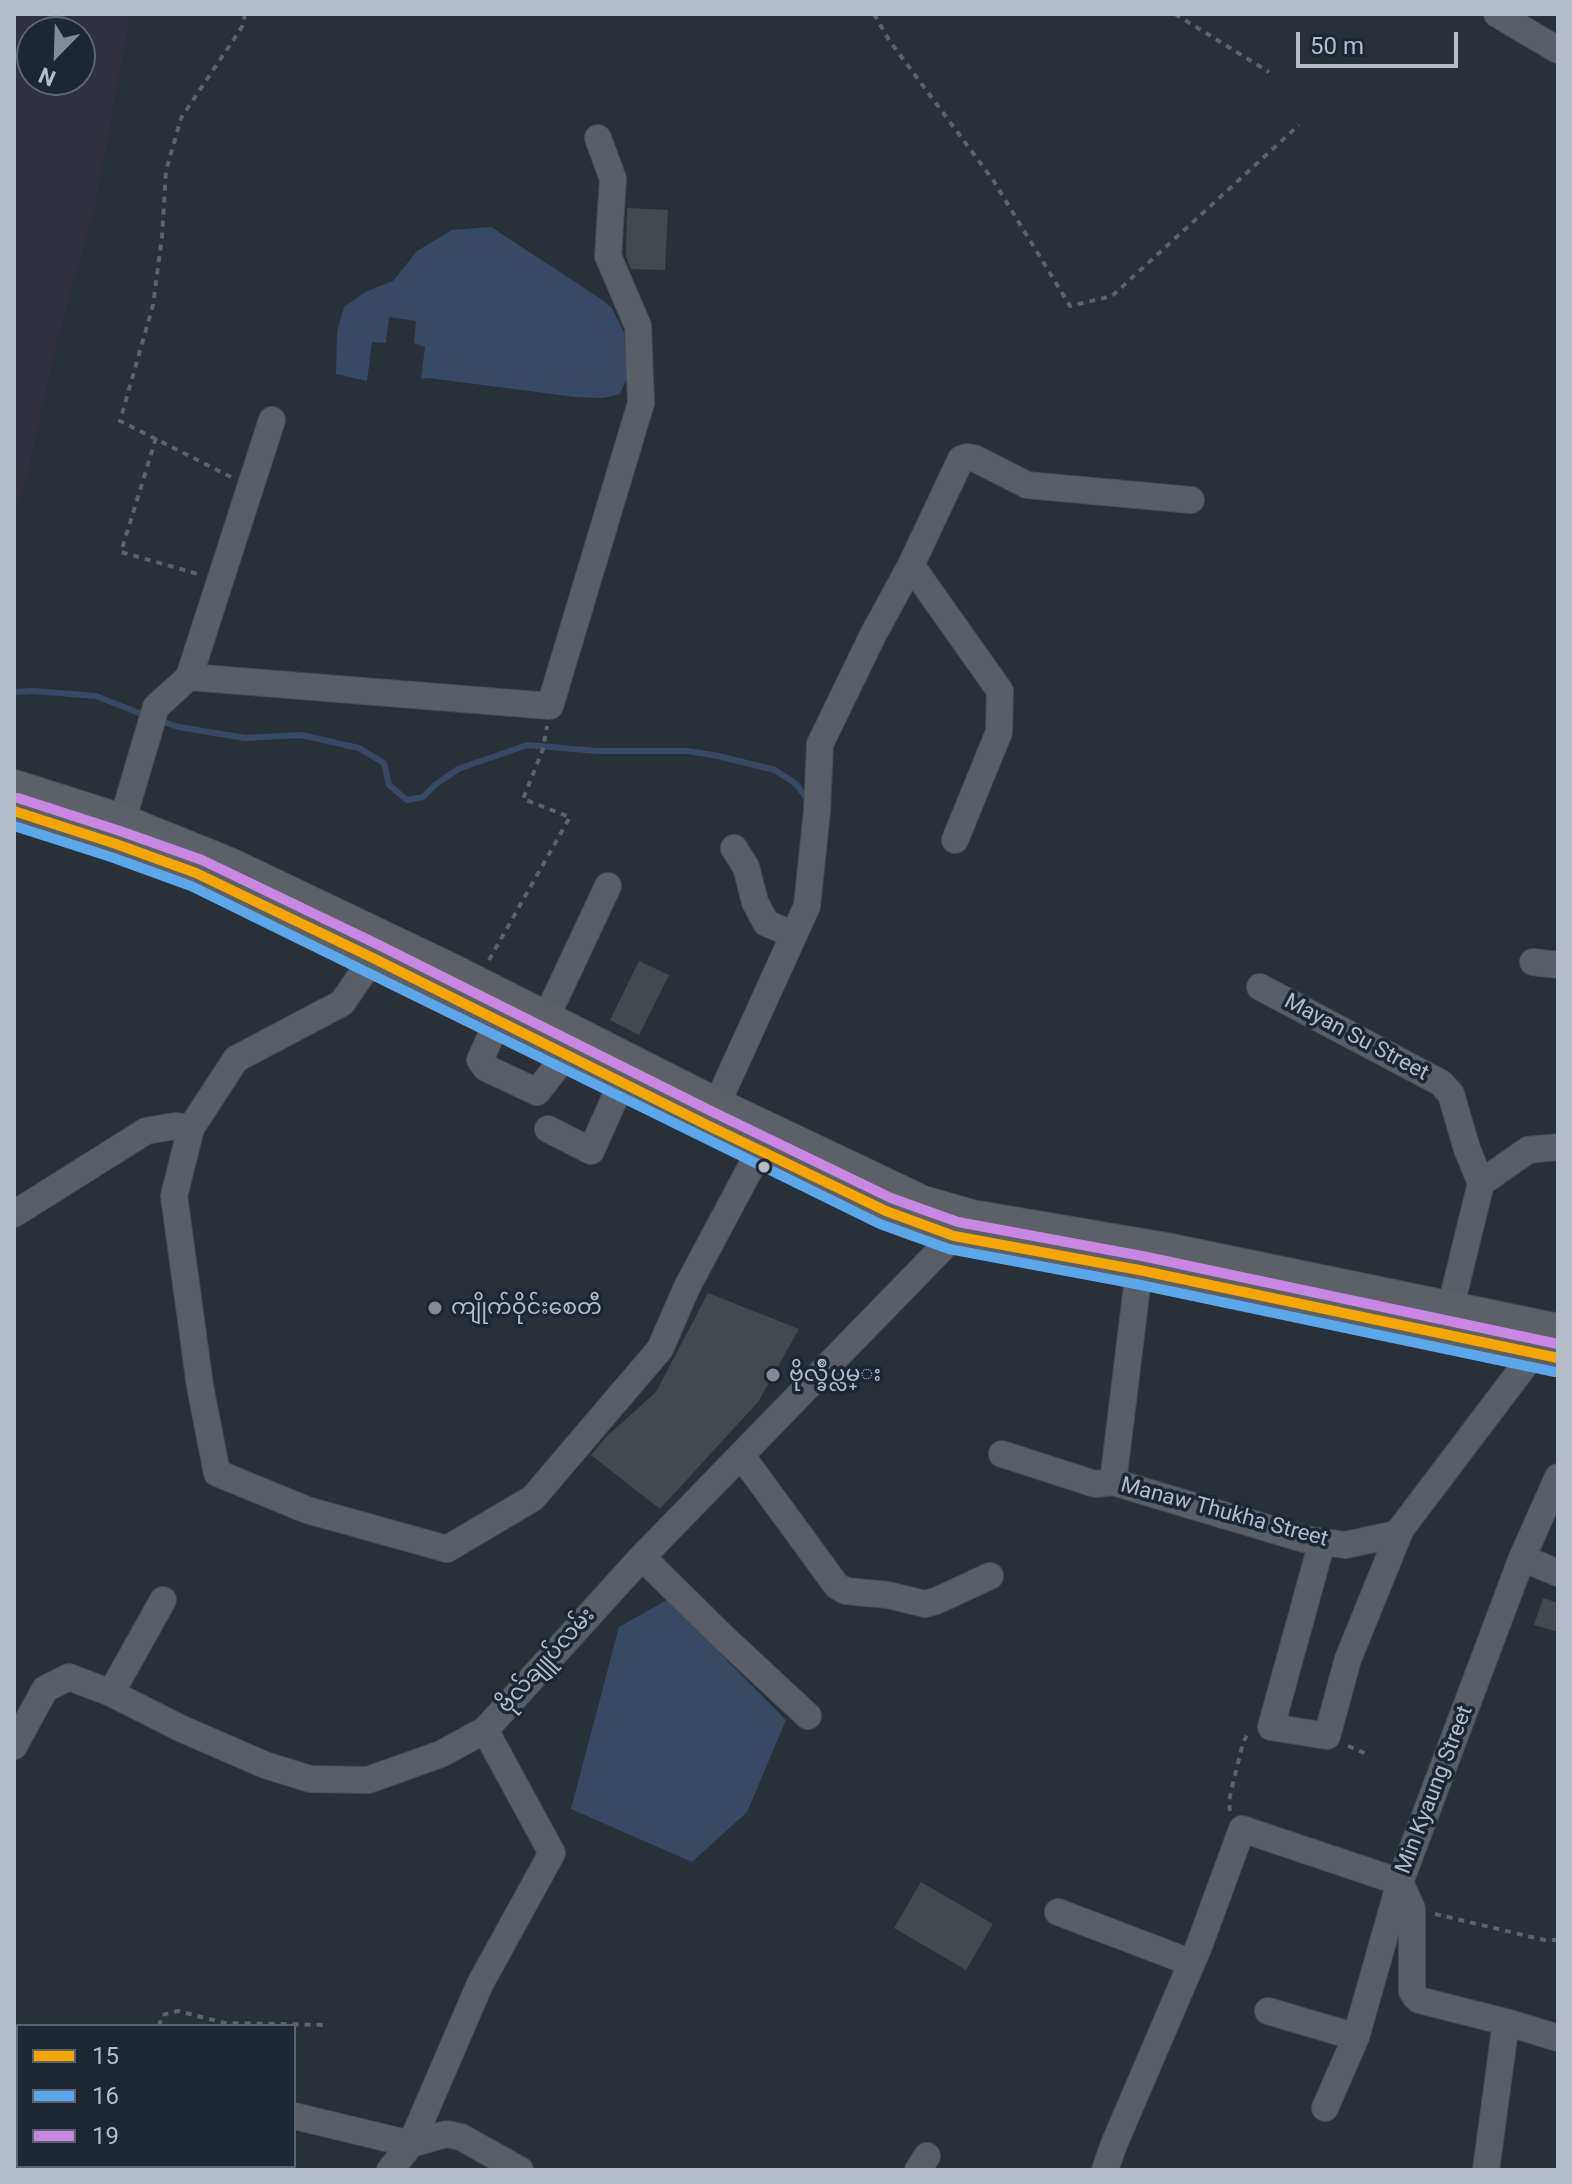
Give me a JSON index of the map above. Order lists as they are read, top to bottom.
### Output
{
  "streets": {
    "street": [
      "Mayan Su Street",
      "Manaw Thukha Street",
      "ဗိုလ်ချူပ်လမ်း",
      "Min Kyaung Street"
    ]
  },
  "places": ["ကျိုက်ဝိုင်းစေတီ", "ဗိုလ္ခ်ဳပ္လမ္း"],
  "lines": ["transit line 19", "transit line 15", "transit line 16"],
  "legend": ["15", "16", "19"],
  "scale_bar": "50 m",
  "north": "bottom left"
}
